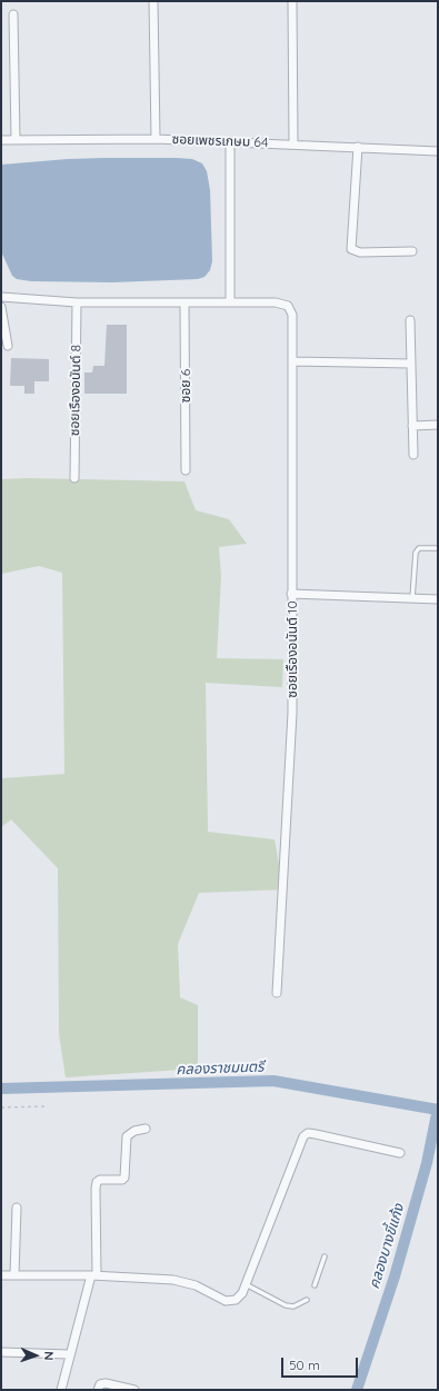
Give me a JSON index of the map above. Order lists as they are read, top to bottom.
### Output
{
  "streets": {
    "street": [
      "ซอยเพชรเกษม 64",
      "ซอย 6",
      "ซอยเรืองอนันต์ 8",
      "ซอยเรืองอนันต์ 10"
    ]
  },
  "water": ["คลองราชมนตรี", "คลองบางขี้แก้ง"],
  "scale_bar": "50 m",
  "north": "right"
}
